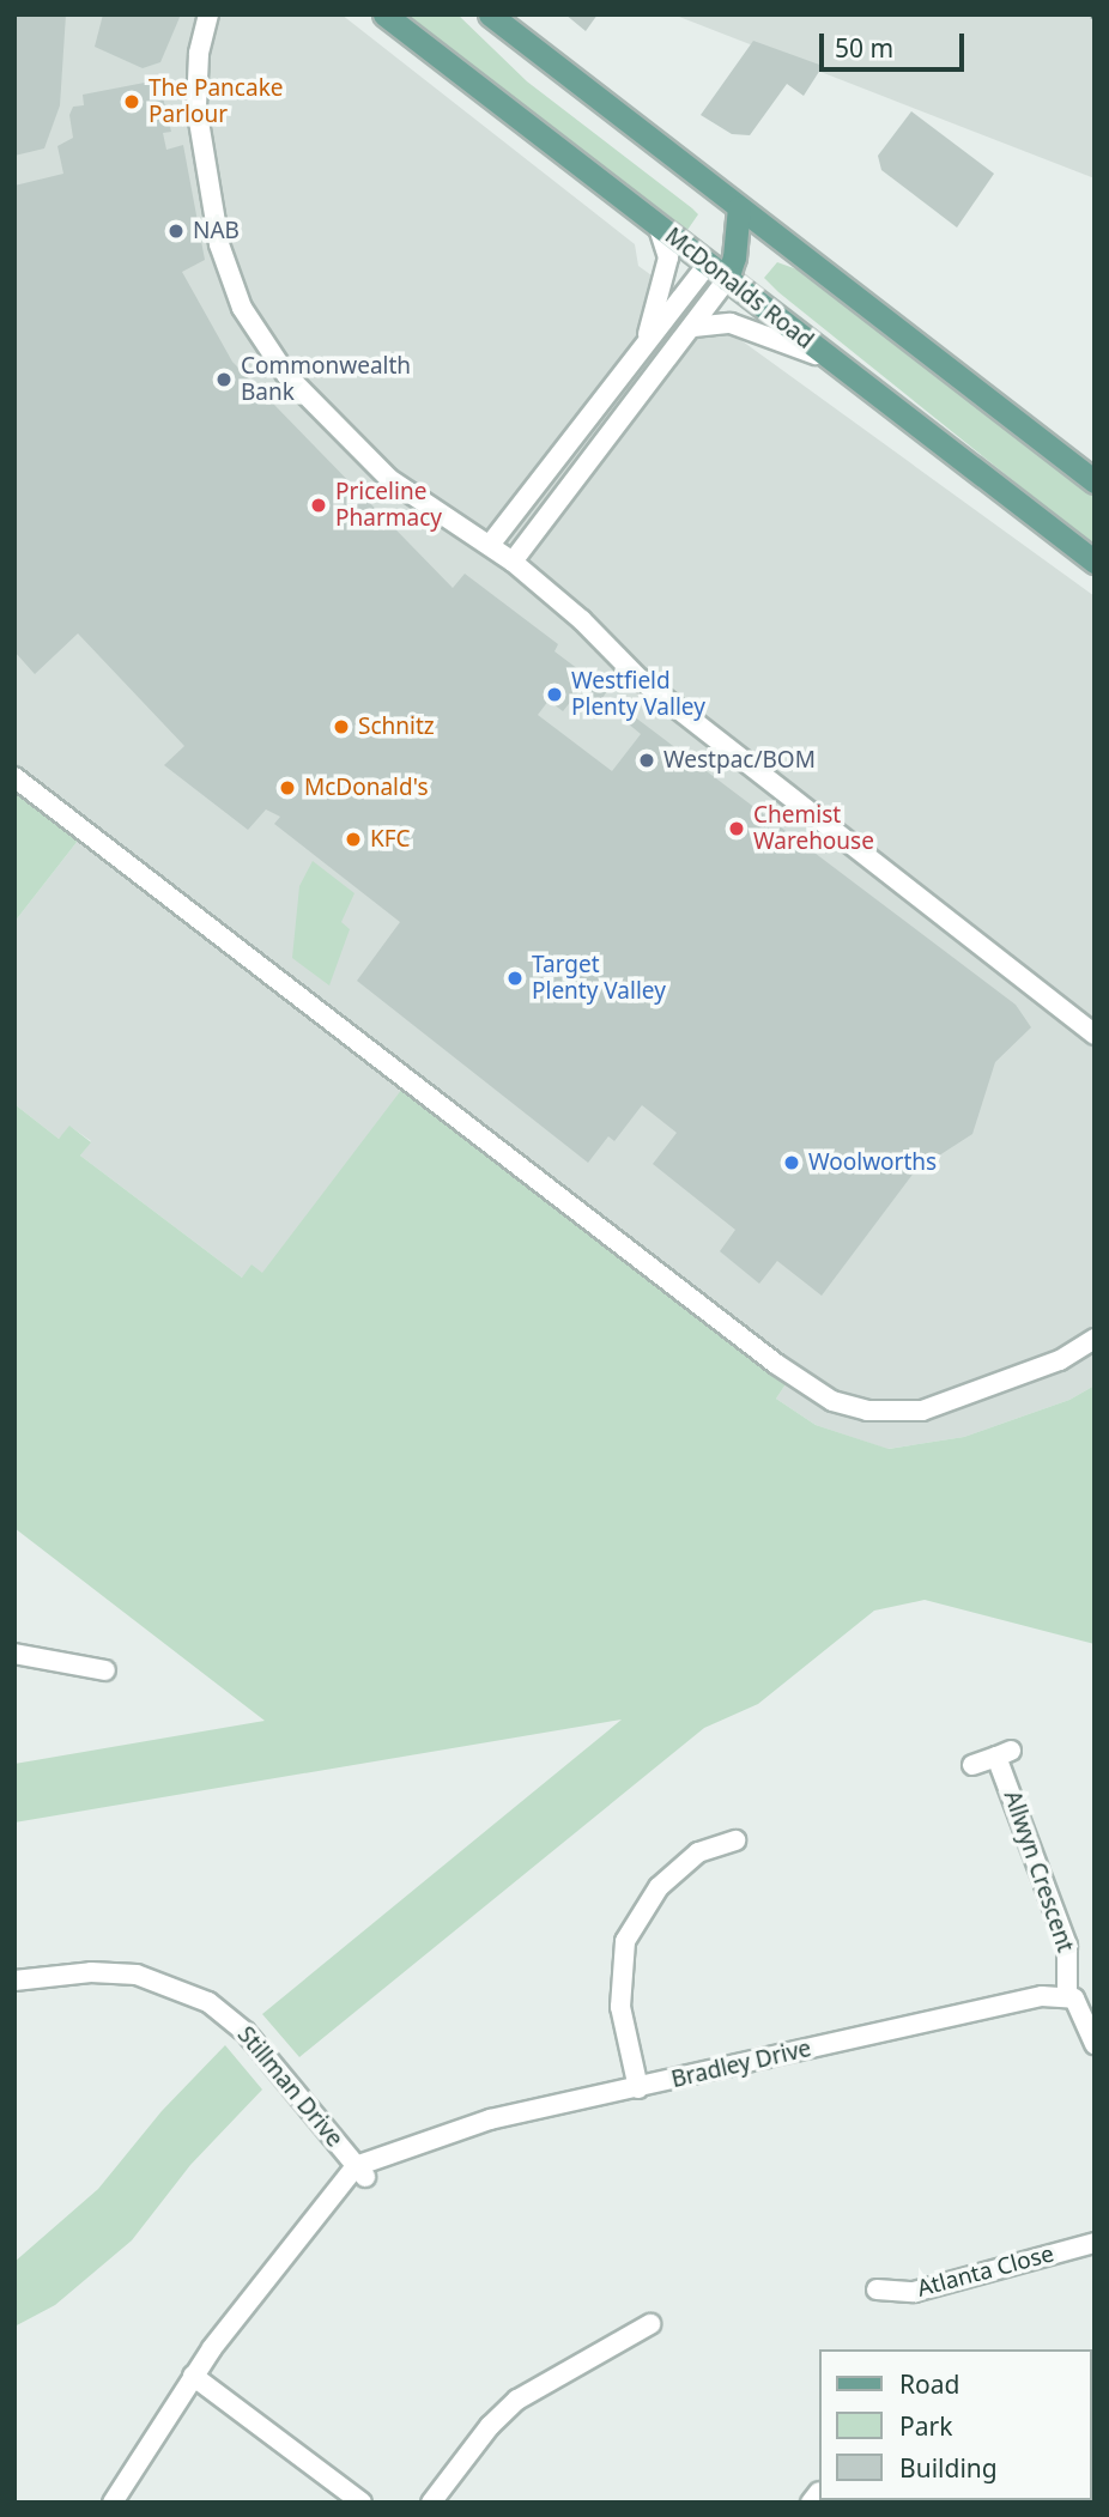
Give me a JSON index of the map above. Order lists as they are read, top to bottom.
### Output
{
  "streets": {
    "main road": ["McDonalds Road"],
    "street": [
      "Allwyn Crescent",
      "Bradley Drive",
      "Stillman Drive",
      "Atlanta Close"
    ]
  },
  "crossings": [
    ["Allwyn Crescent", "Bradley Drive"],
    ["Bradley Drive", "Stillman Drive"]
  ],
  "places": [
    "The Pancake Parlour",
    "NAB",
    "Commonwealth Bank",
    "Priceline Pharmacy",
    "Westfield Plenty Valley",
    "Schnitz",
    "Westpac/BOM",
    "McDonald's",
    "Chemist Warehouse",
    "KFC",
    "Target Plenty Valley",
    "Woolworths"
  ],
  "legend": ["Road", "Park", "Building"],
  "scale_bar": "50 m"
}
